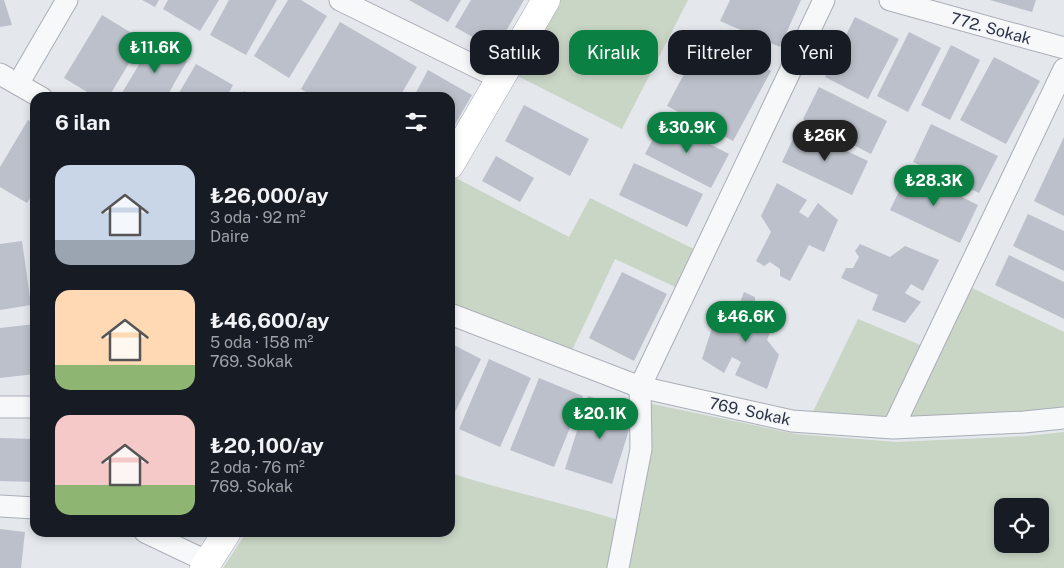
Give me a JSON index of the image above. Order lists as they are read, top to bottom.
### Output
{
  "streets": {
    "street": ["772. Sokak", "769. Sokak"]
  },
  "page": {
    "chip": [
      "Satılık",
      "Kiralık",
      "Filtreler",
      "Yeni"
    ],
    "price": [
      "₺11.6K",
      "₺30.9K",
      "₺26K",
      "₺28.3K",
      "₺46.6K",
      "₺20.1K"
    ],
    "heading": "6 ilan",
    "list": [
      {
        "name": "₺26,000/ay",
        "note": "3 oda · 92 m² · Daire"
      },
      {
        "name": "₺46,600/ay",
        "note": "5 oda · 158 m² · 769. Sokak"
      },
      {
        "name": "₺20,100/ay",
        "note": "2 oda · 76 m² · 769. Sokak"
      }
    ]
  }
}
